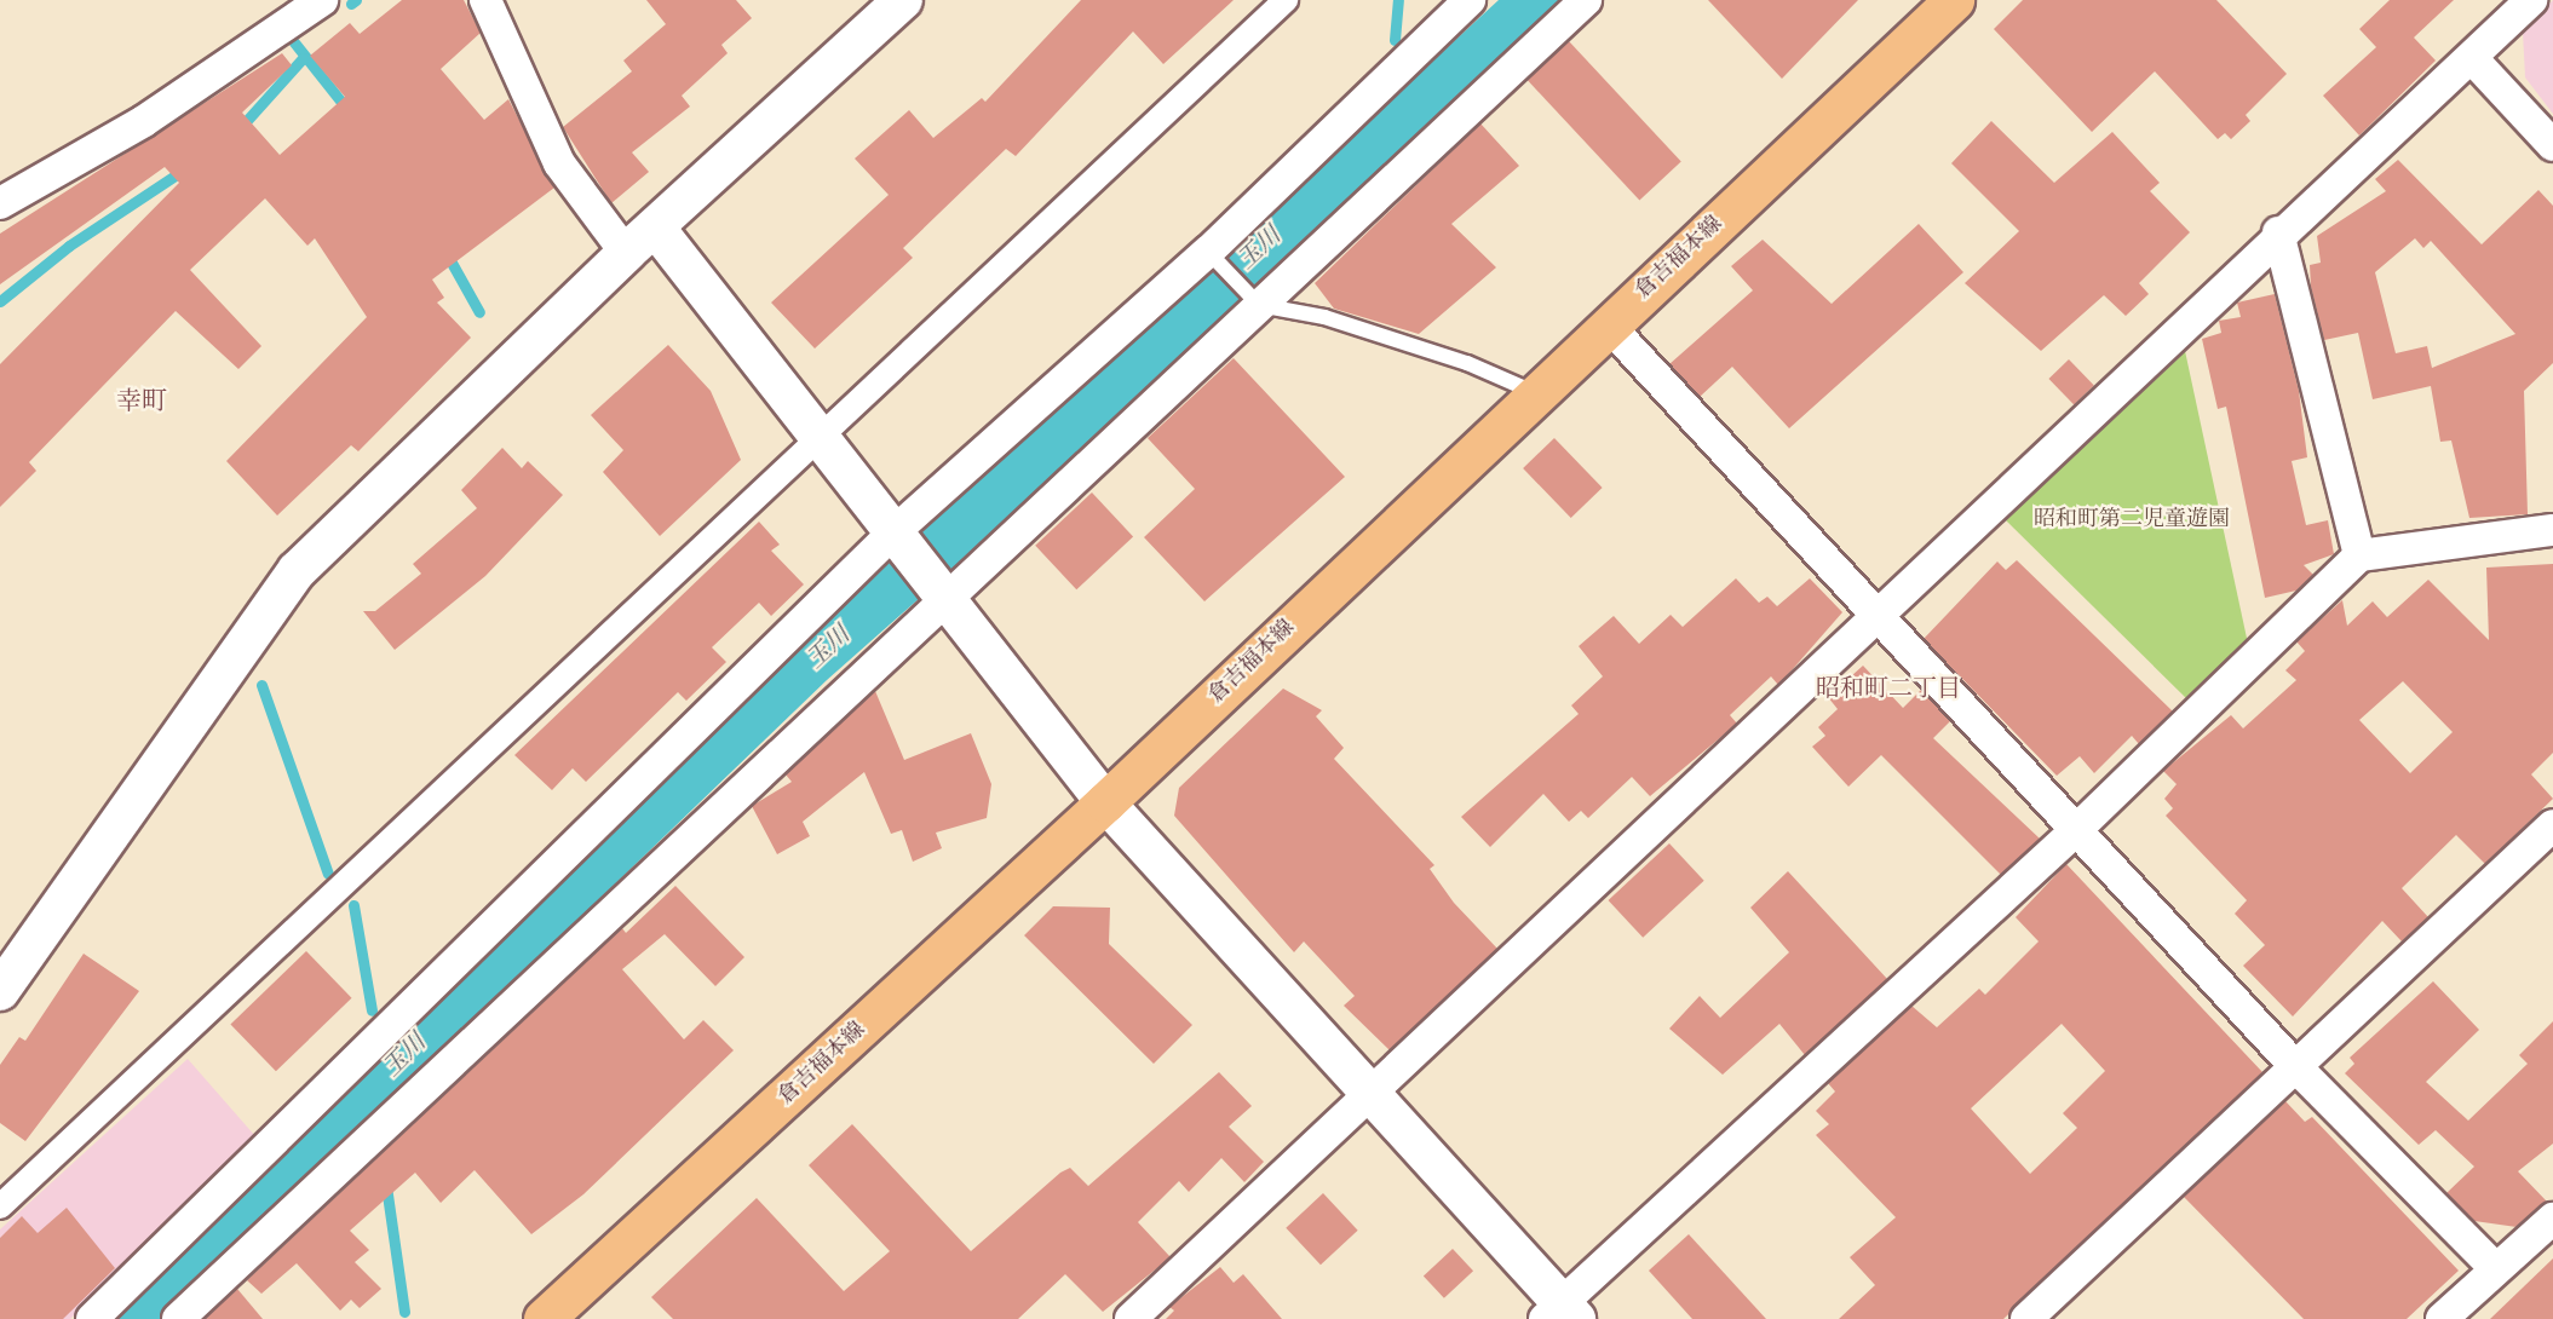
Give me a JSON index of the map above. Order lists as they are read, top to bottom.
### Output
{
  "streets": {
    "main road": ["倉吉福本線"]
  },
  "districts": ["幸町", "昭和町二丁目"],
  "water": ["玉川"],
  "parks": ["昭和町第二児童遊園"]
}
